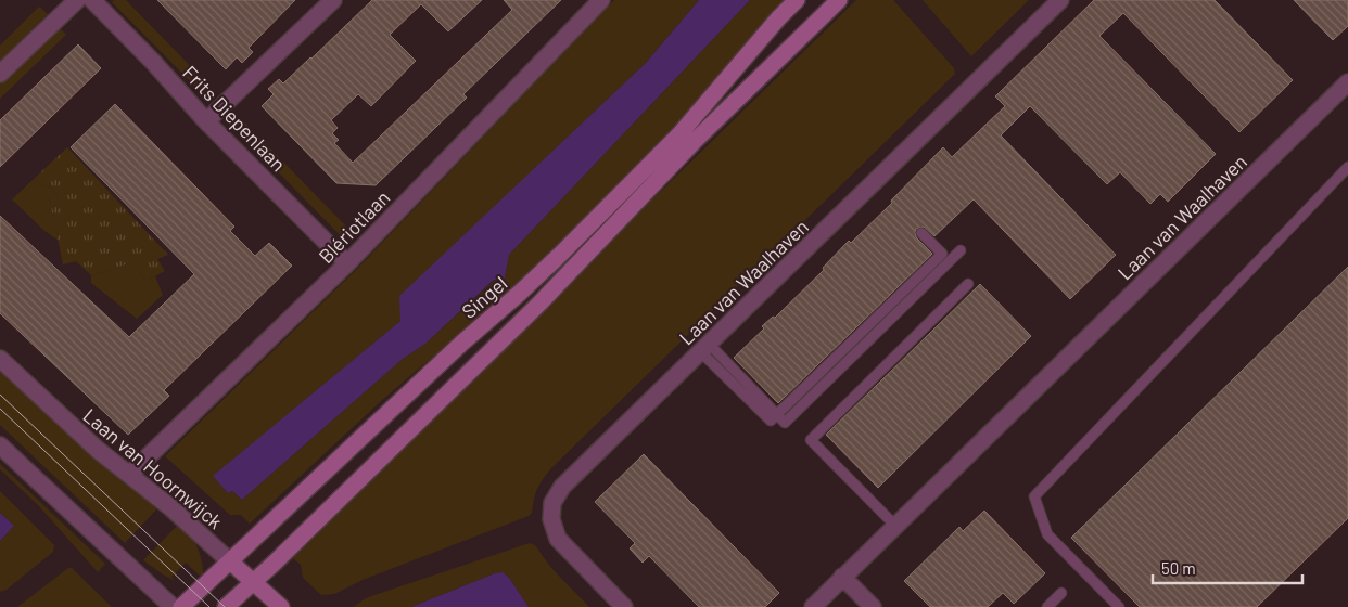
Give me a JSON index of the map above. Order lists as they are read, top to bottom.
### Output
{
  "streets": {
    "main road": ["Singel", "Laan van Hoornwijck"],
    "street": ["Frits Diepenlaan", "Laan van Waalhaven", "Blériotlaan"]
  },
  "crossings": [
    ["Frits Diepenlaan", "Blériotlaan"],
    ["Blériotlaan", "Laan van Hoornwijck"],
    ["Singel", "Laan van Hoornwijck"]
  ],
  "scale_bar": "50 m"
}
